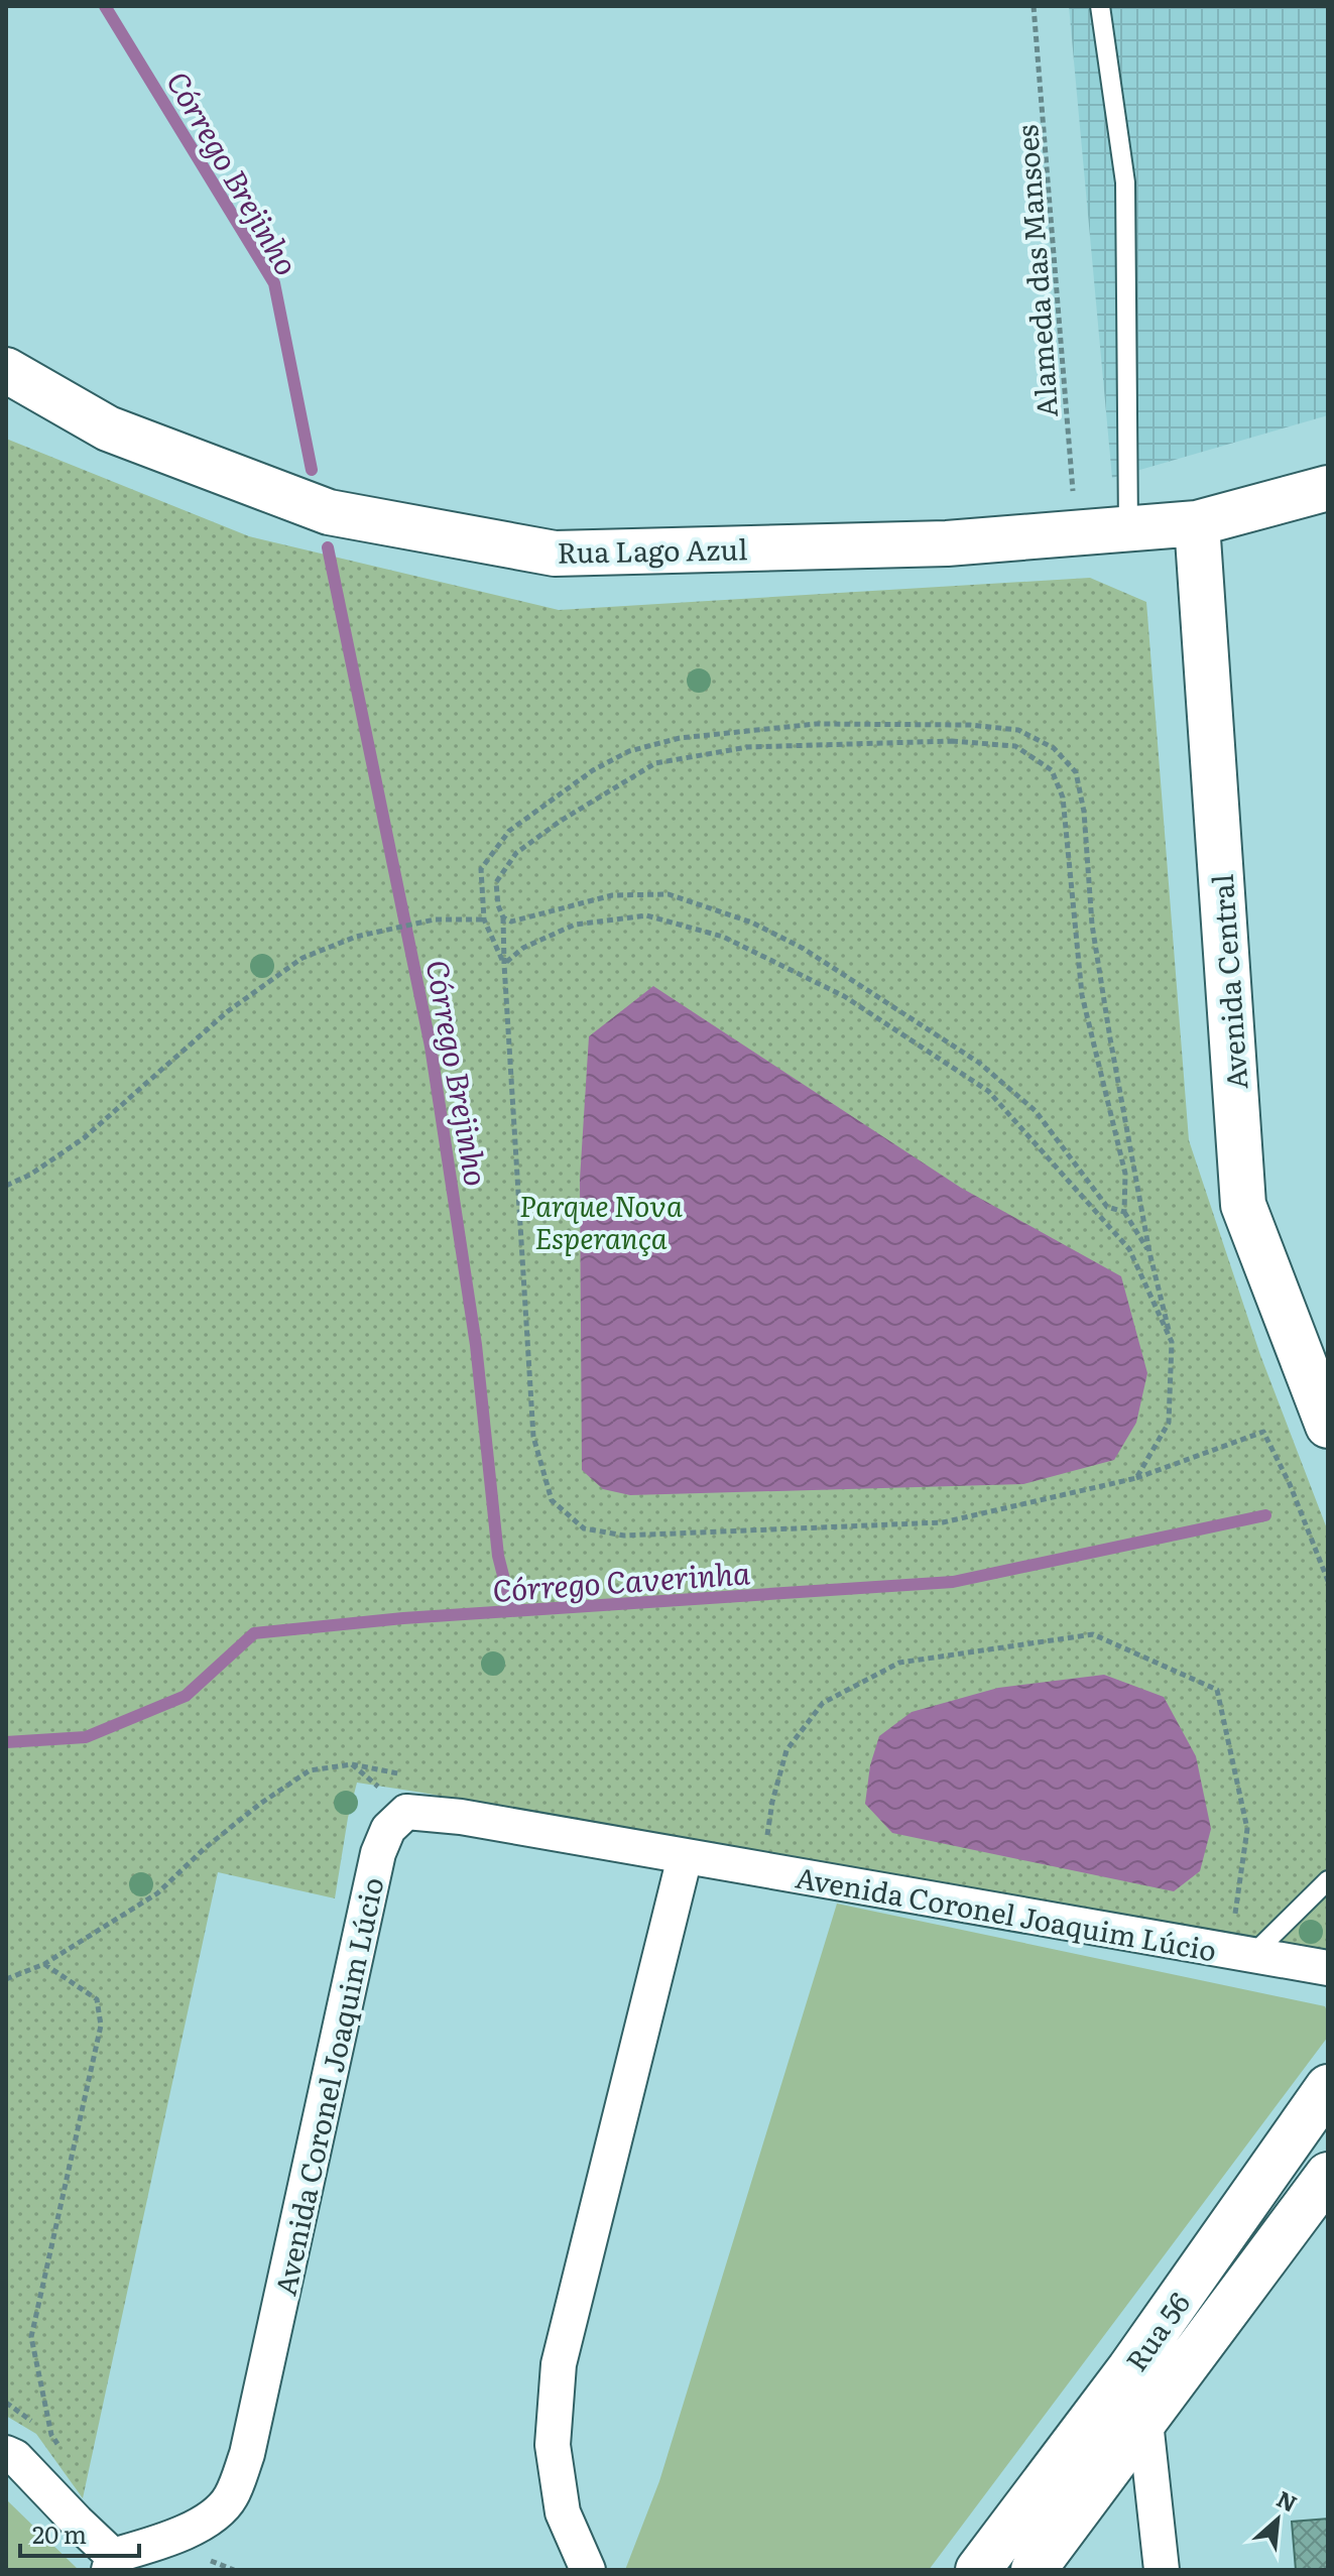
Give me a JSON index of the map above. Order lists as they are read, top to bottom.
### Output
{
  "streets": {
    "street": [
      "Rua Lago Azul",
      "Avenida Central",
      "Avenida Coronel Joaquim Lúcio",
      "Rua 56"
    ],
    "path": ["Alameda das Mansoes"]
  },
  "crossings": [
    ["Alameda das Mansoes", "Rua Lago Azul"],
    ["Rua Lago Azul", "Avenida Central"]
  ],
  "water": ["Córrego Brejinho", "Córrego Caverinha"],
  "parks": ["Parque Nova Esperança"],
  "scale_bar": "20 m",
  "north": "top right"
}
